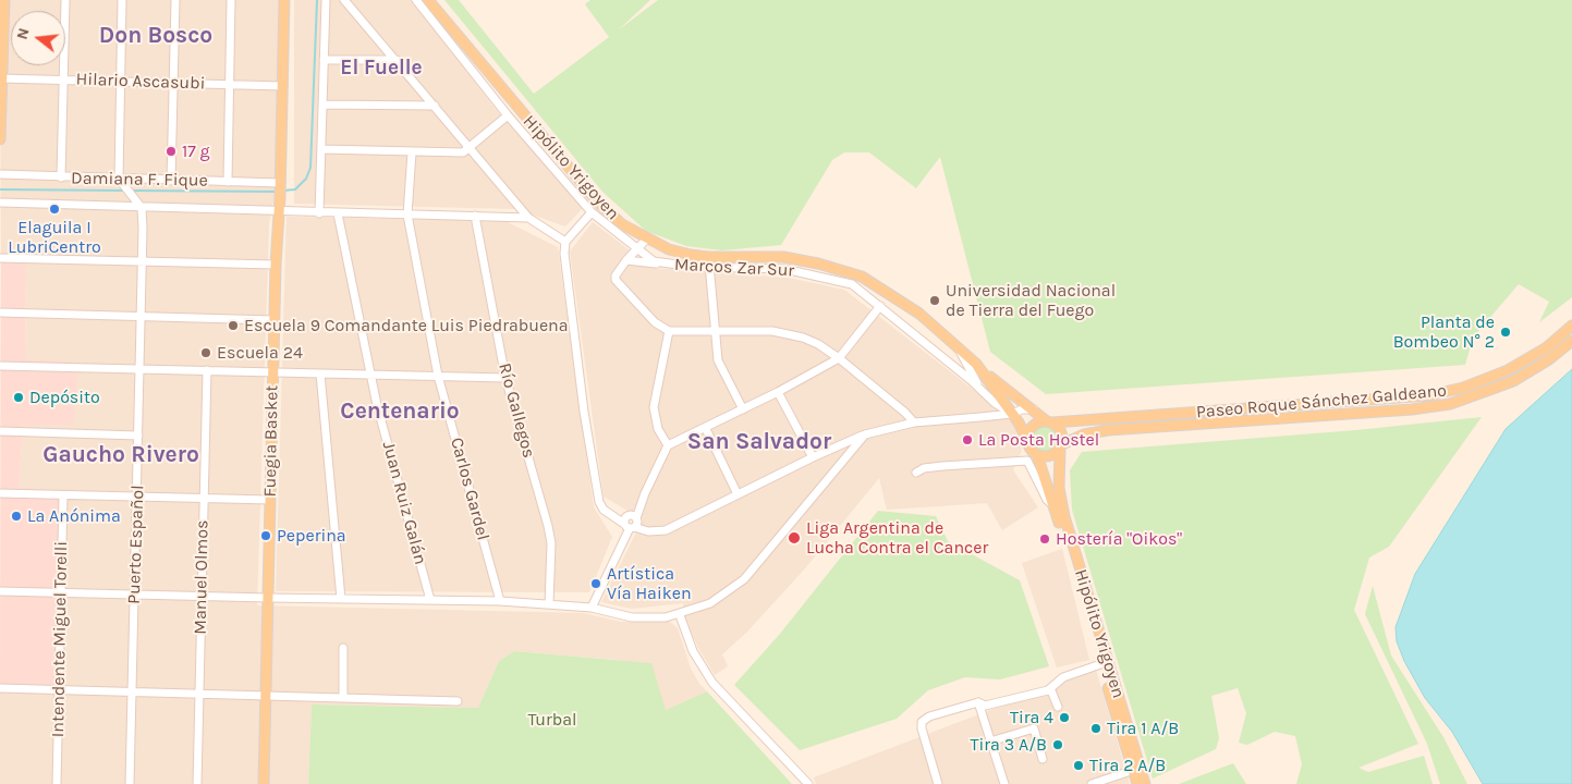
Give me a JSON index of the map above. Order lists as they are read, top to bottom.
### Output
{
  "streets": {
    "main road": ["Hipólito Yrigoyen", "Paseo Roque Sánchez Galdeano", "Fuegia Basket"],
    "street": [
      "Hilario Ascasubi",
      "Damiana F. Fique",
      "Marcos Zar Sur",
      "Río Gallegos",
      "Carlos Gardel",
      "Juan Ruiz Galán",
      "Puerto Español",
      "Manuel Olmos",
      "Intendente Miguel Torelli"
    ]
  },
  "crossings": [
    ["Hilario Ascasubi", "Fuegia Basket"],
    ["Hipólito Yrigoyen", "Marcos Zar Sur"],
    ["Hipólito Yrigoyen", "Paseo Roque Sánchez Galdeano"],
    ["Damiana F. Fique", "Fuegia Basket"]
  ],
  "districts": [
    "Don Bosco",
    "El Fuelle",
    "Centenario",
    "San Salvador",
    "Gaucho Rivero"
  ],
  "parks": ["Turbal"],
  "places": [
    "17 g",
    "Elaguila I LubriCentro",
    "Universidad Nacional de Tierra del Fuego",
    "Escuela 9 Comandante Luis Piedrabuena",
    "Planta de Bombeo N° 2",
    "Escuela 24",
    "Depósito",
    "La Posta Hostel",
    "La Anónima",
    "Peperina",
    "Liga Argentina de Lucha Contra el Cancer",
    "Hostería \"Oikos\"",
    "Artística Vía Haiken",
    "Tira 4",
    "Tira 1 A/B",
    "Tira 3 A/B",
    "Tira 2 A/B"
  ],
  "north": "left"
}
